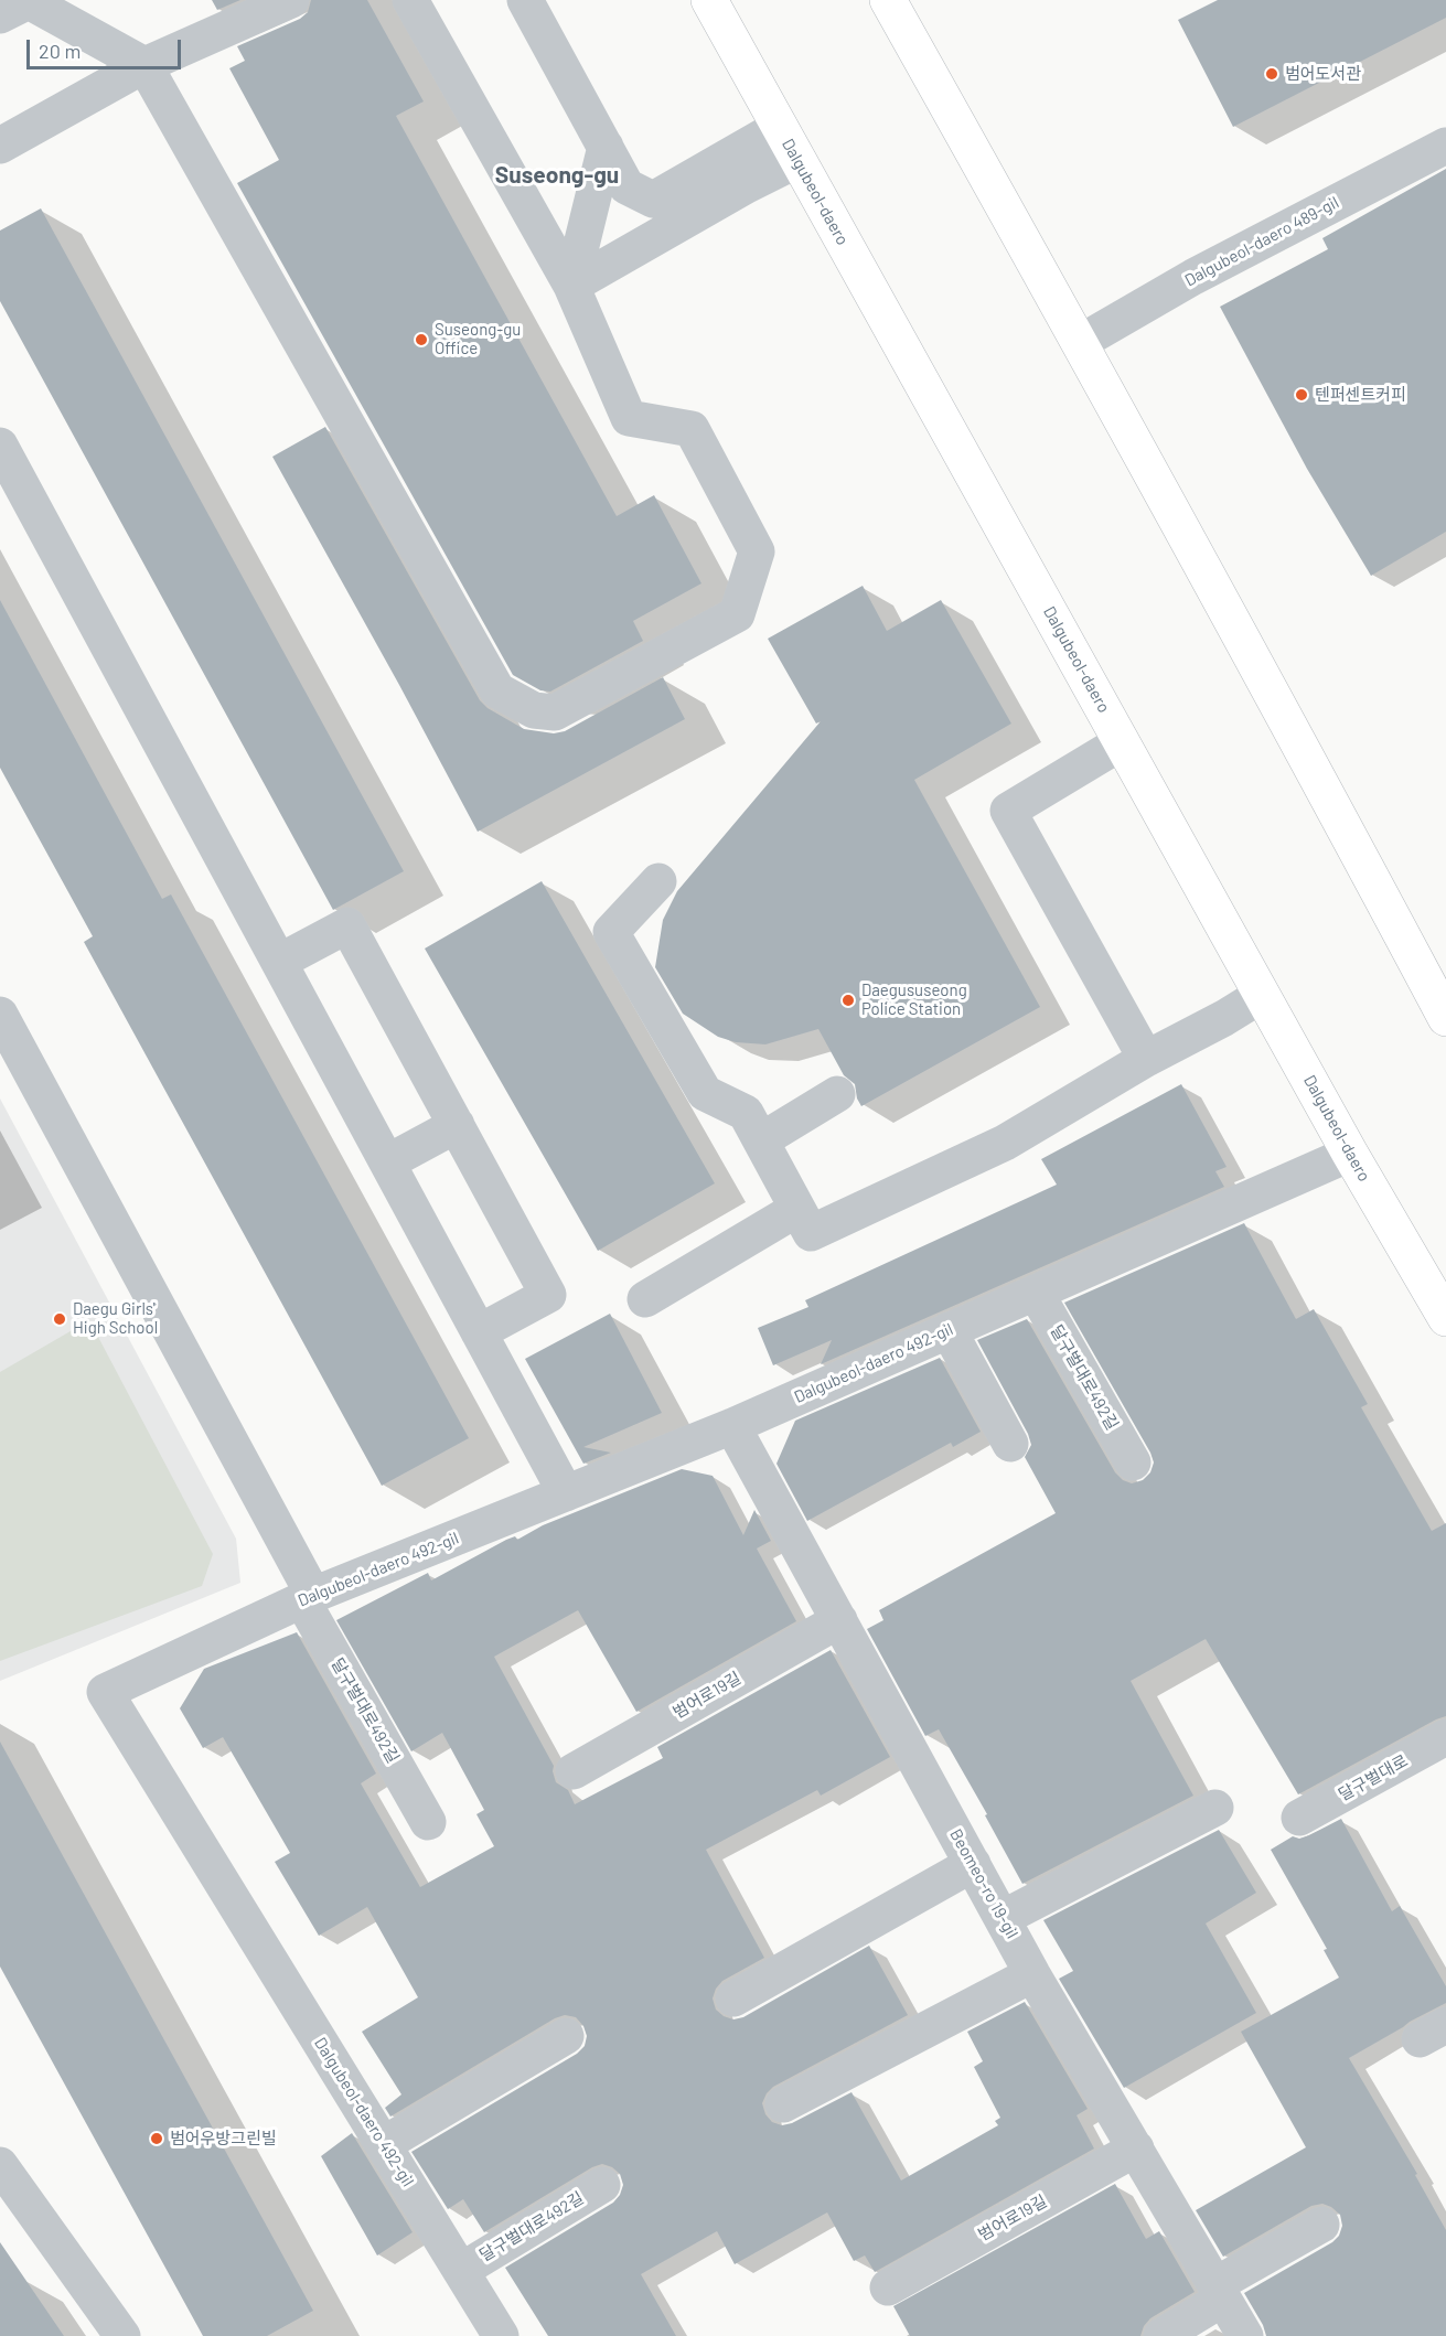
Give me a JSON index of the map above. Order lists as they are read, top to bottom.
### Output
{
  "streets": {
    "main road": ["Dalgubeol-daero"],
    "street": [
      "Dalgubeol-daero 489-gil",
      "Dalgubeol-daero 492-gil",
      "달구벌대로492길",
      "범어로19길",
      "달구벌대로",
      "Beomeo-ro 19-gil"
    ]
  },
  "crossings": [
    ["Dalgubeol-daero", "Dalgubeol-daero 492-gil"],
    ["Dalgubeol-daero 492-gil", "달구벌대로492길"],
    ["Dalgubeol-daero 492-gil", "Beomeo-ro 19-gil"],
    ["범어로19길", "Beomeo-ro 19-gil"]
  ],
  "districts": ["Suseong-gu"],
  "places": [
    "범어도서관",
    "Suseong-gu Office",
    "텐퍼센트커피",
    "Daegususeong Police Station",
    "Daegu Girls' High School",
    "범어우방그린빌"
  ],
  "scale_bar": "20 m"
}
